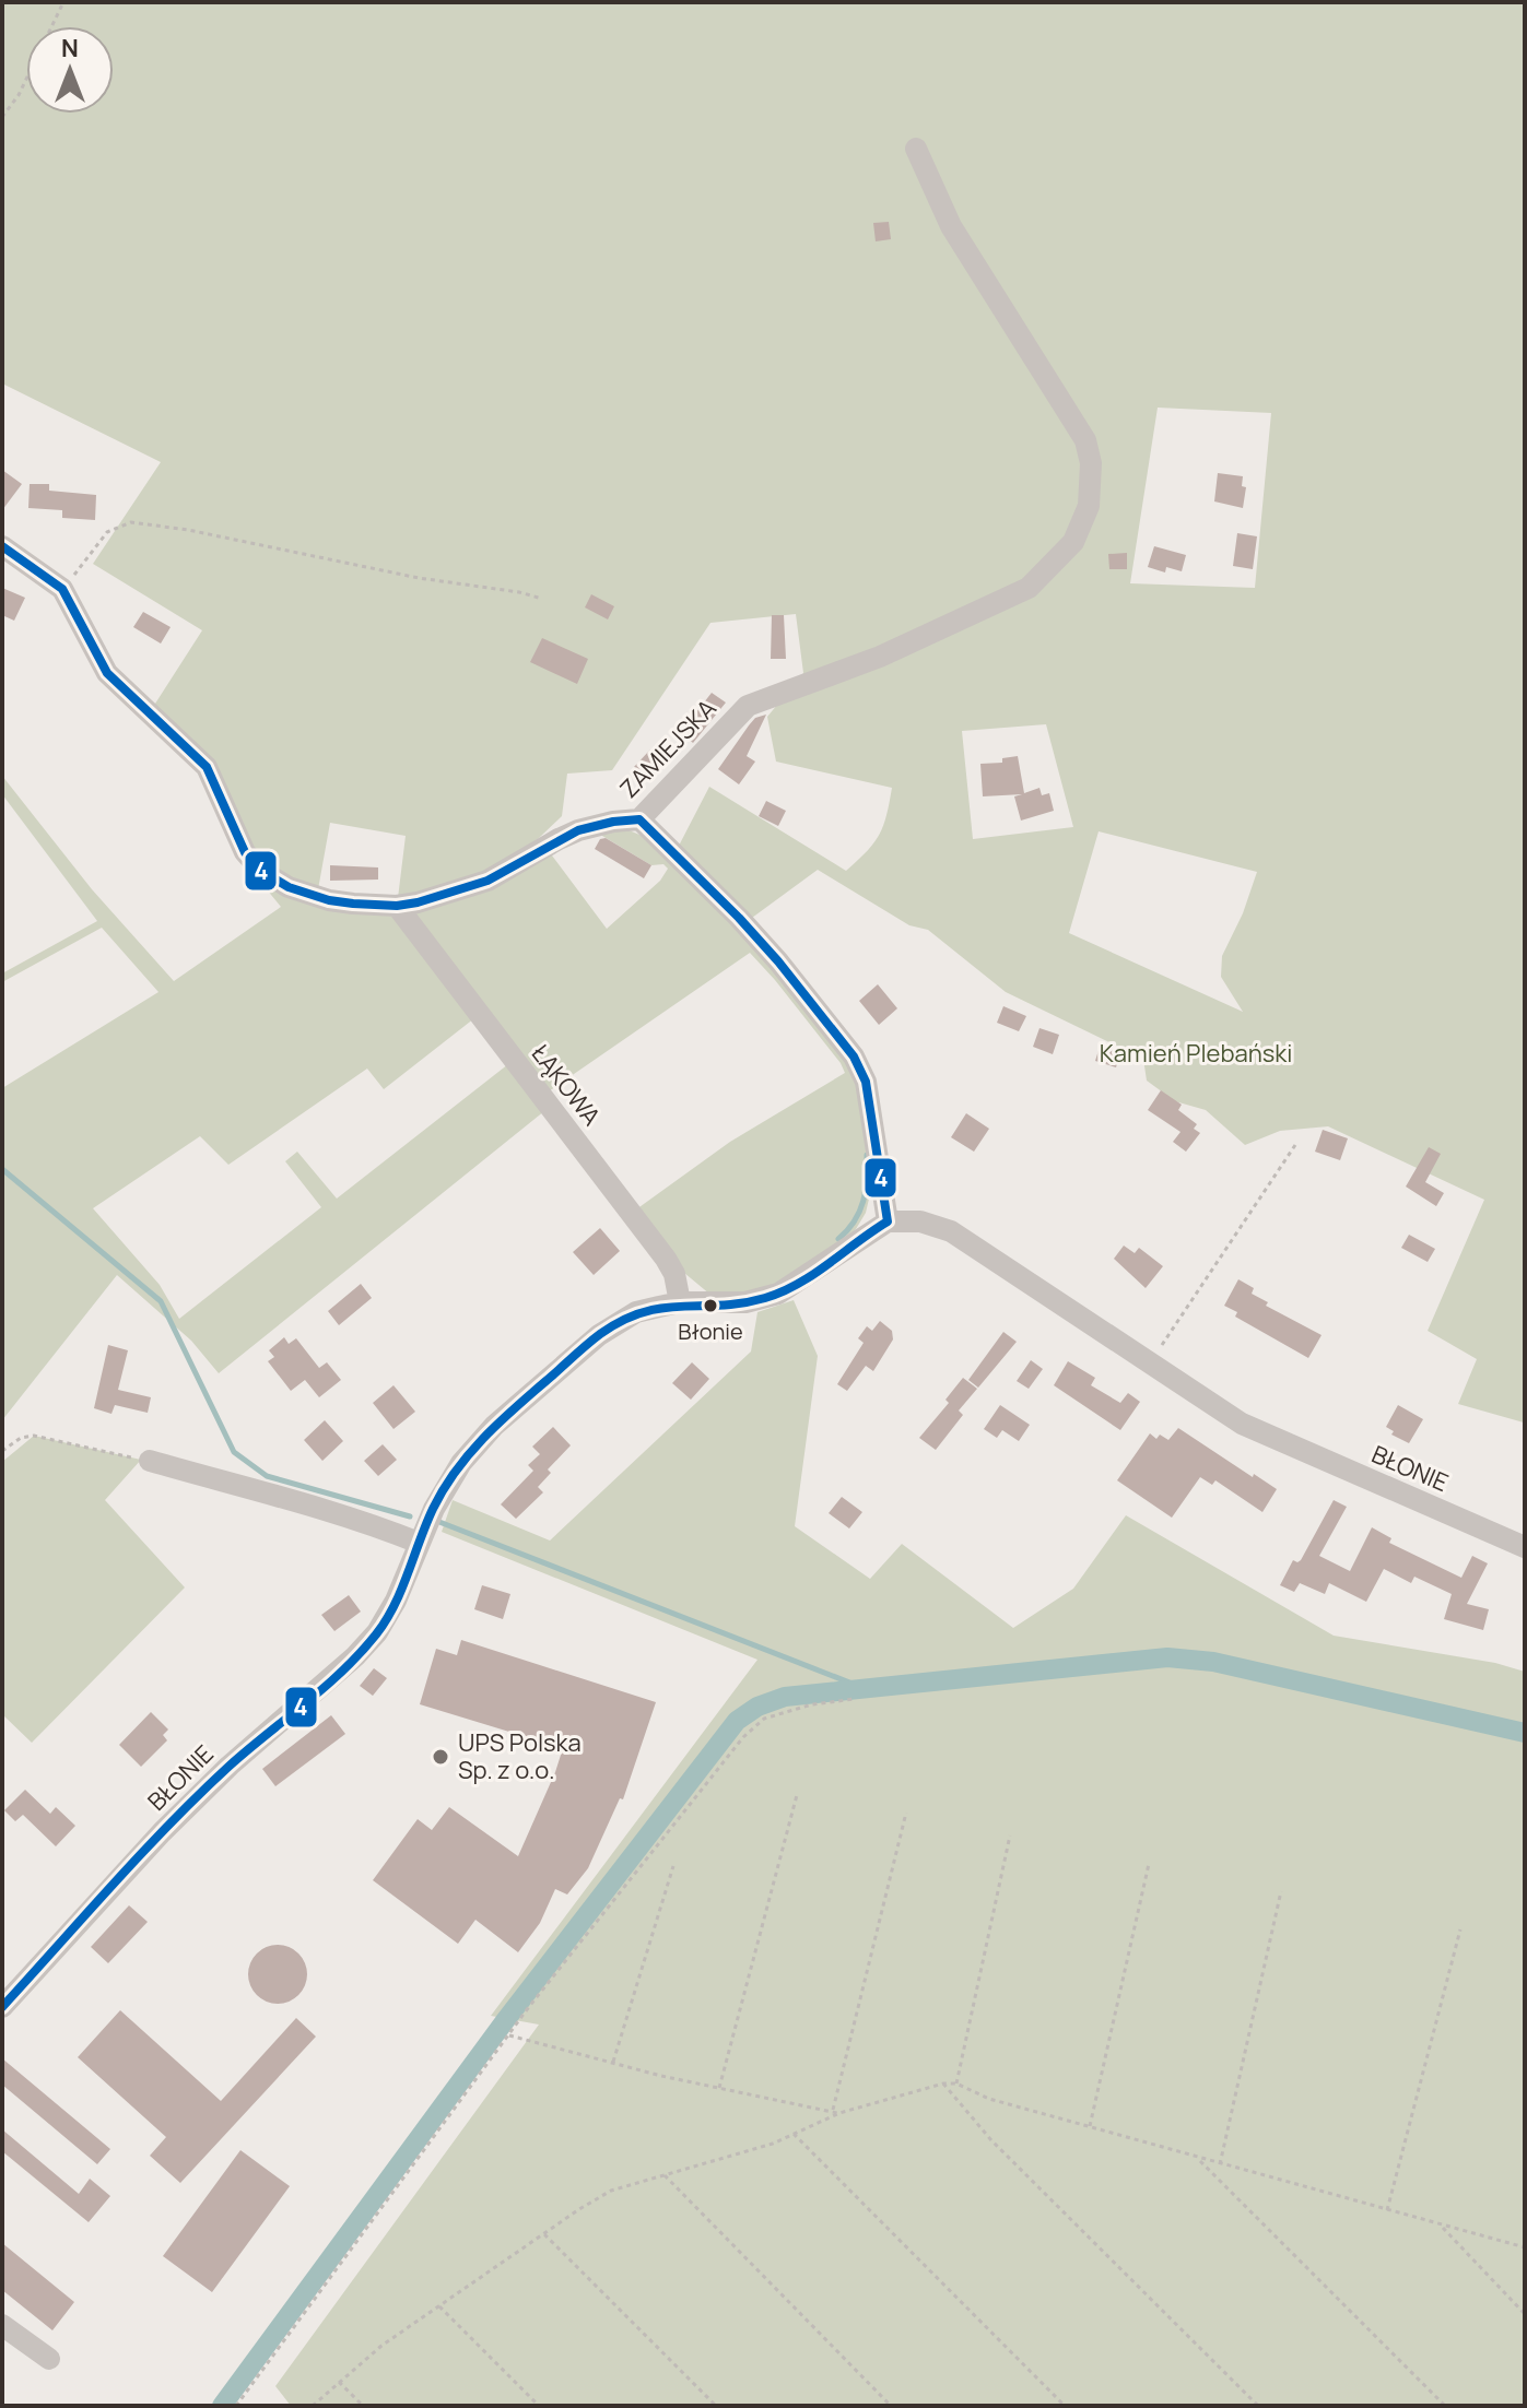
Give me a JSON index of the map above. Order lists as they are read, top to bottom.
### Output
{
  "streets": {
    "street": ["ZAMIEJSKA", "ŁĄKOWA", "BŁONIE"]
  },
  "crossings": [
    ["ZAMIEJSKA", "ŁĄKOWA"],
    ["ŁĄKOWA", "BŁONIE"]
  ],
  "parks": ["Kamień Plebański"],
  "places": ["Błonie", "UPS Polska Sp. z o.o."],
  "lines": ["transit line 4"],
  "north": "top"
}
